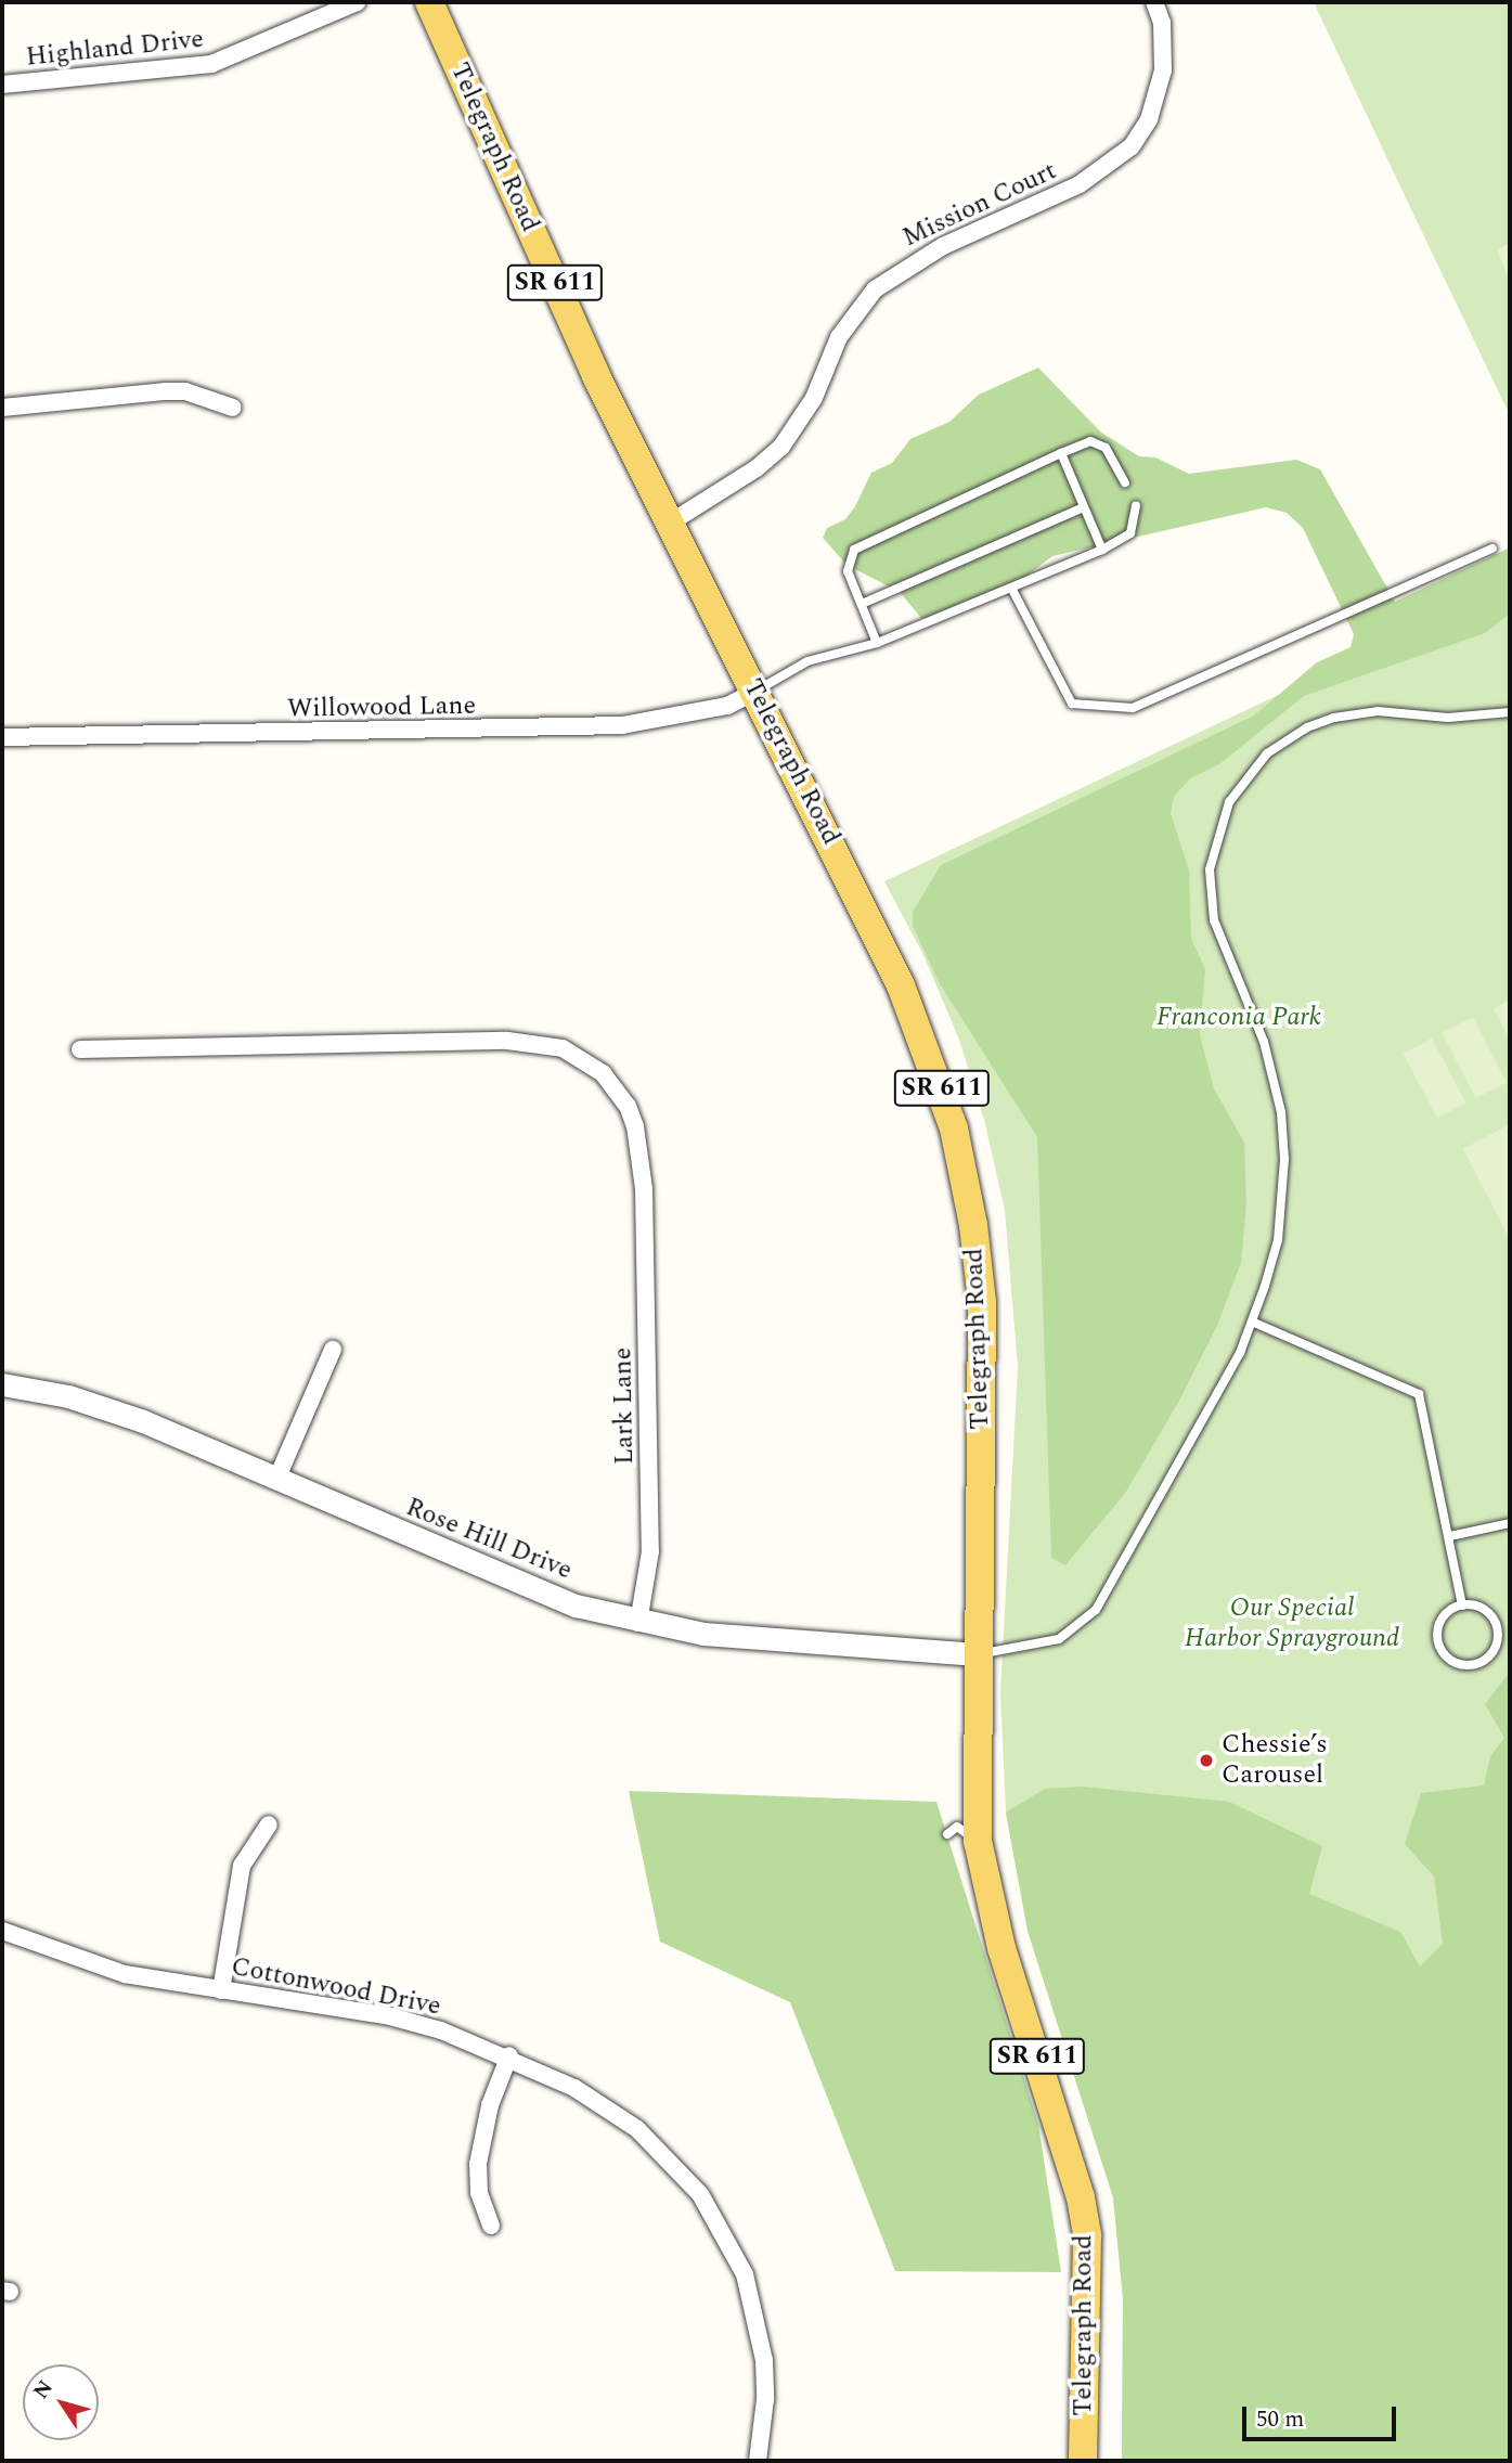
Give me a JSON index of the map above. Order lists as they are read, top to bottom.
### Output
{
  "streets": {
    "main road": ["Telegraph Road", "SR 611"],
    "street": [
      "Highland Drive",
      "Mission Court",
      "Willowood Lane",
      "Lark Lane",
      "Rose Hill Drive",
      "Cottonwood Drive"
    ]
  },
  "crossings": [
    ["Telegraph Road", "Mission Court"],
    ["Telegraph Road", "Willowood Lane"],
    ["Telegraph Road", "Rose Hill Drive"],
    ["Lark Lane", "Rose Hill Drive"]
  ],
  "parks": ["Franconia Park", "Our Special Harbor Sprayground"],
  "places": ["Chessie’s Carousel"],
  "scale_bar": "50 m",
  "north": "top left"
}
